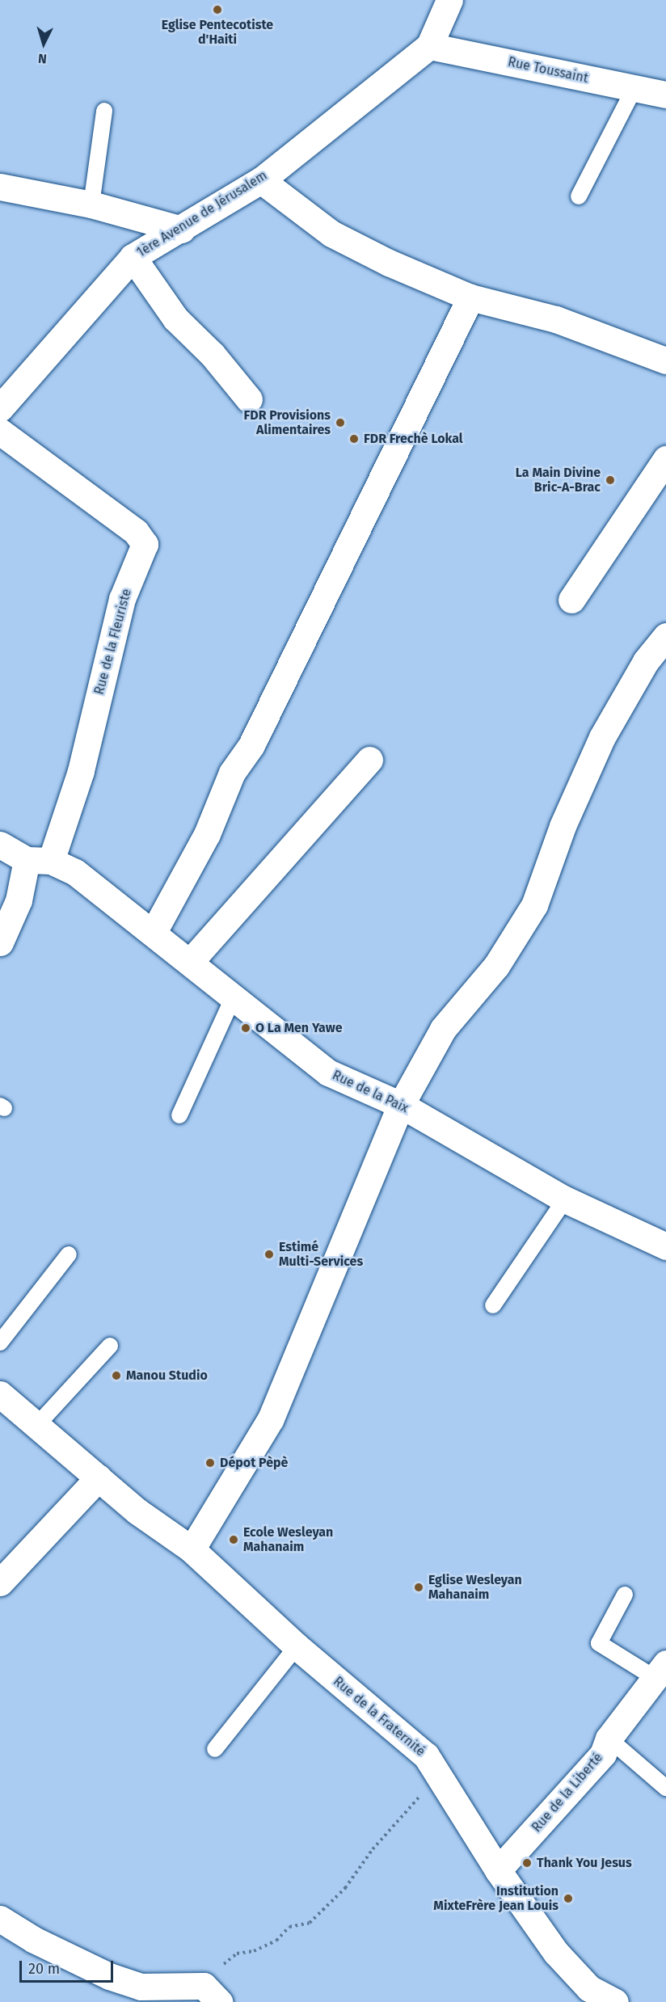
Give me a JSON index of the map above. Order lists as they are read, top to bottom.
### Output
{
  "streets": {
    "street": [
      "Rue Toussaint",
      "1ère Avenue de Jérusalem",
      "Rue de la Fleuriste",
      "Rue de la Paix",
      "Rue de la Fraternité",
      "Rue de la Liberté"
    ]
  },
  "crossings": [
    ["Rue Toussaint", "1ère Avenue de Jérusalem"],
    ["Rue de la Fleuriste", "Rue de la Paix"],
    ["Rue de la Fraternité", "Rue de la Liberté"]
  ],
  "places": [
    "Eglise Pentecotiste d'Haiti",
    "FDR Provisions Alimentaires",
    "FDR Frechè Lokal",
    "La Main Divine Bric-A-Brac",
    "O La Men Yawe",
    "Estimé Multi-Services",
    "Manou Studio",
    "Dépot Pèpè",
    "Ecole Wesleyan Mahanaim",
    "Eglise Wesleyan Mahanaim",
    "Thank You Jesus",
    "Institution MixteFrère Jean Louis"
  ],
  "scale_bar": "20 m",
  "north": "bottom"
}
